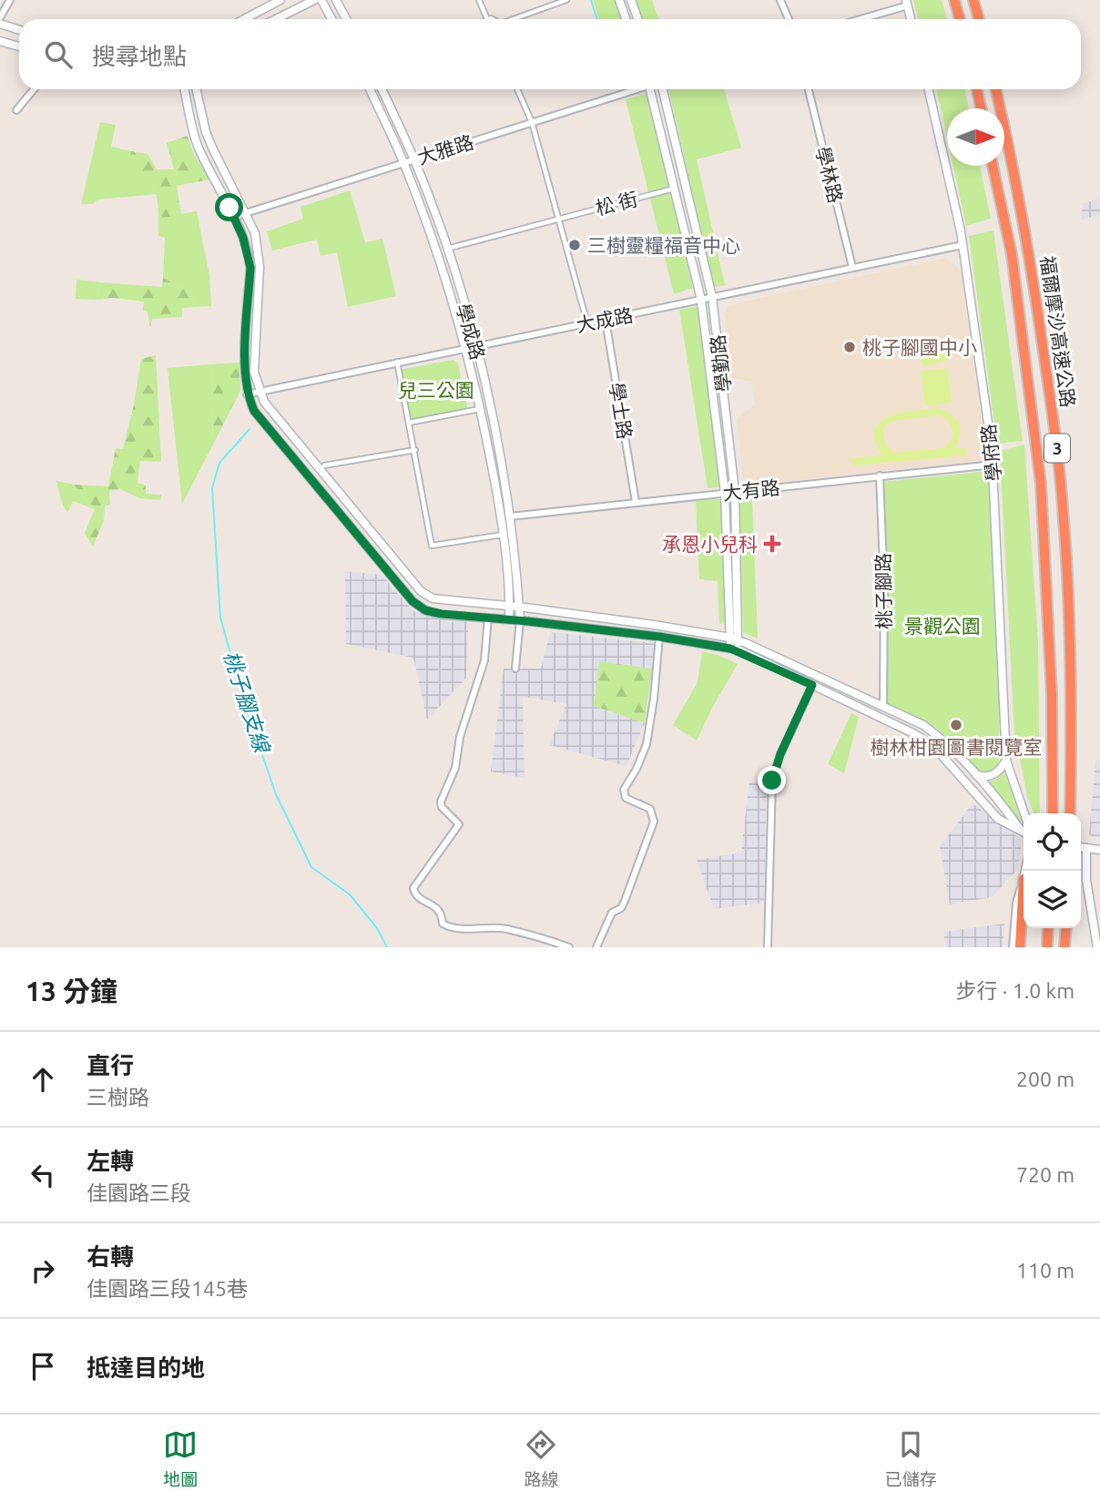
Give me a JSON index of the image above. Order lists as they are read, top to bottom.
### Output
{
  "streets": {
    "highway": ["福爾摩沙高速公路", "3"],
    "street": [
      "大雅路",
      "學林路",
      "松 街",
      "大成路",
      "學成路",
      "學勤路",
      "學士路",
      "學府路",
      "大有路",
      "桃子腳路"
    ]
  },
  "crossings": [
    ["大雅路", "學成路"],
    ["學林路", "大成路"],
    ["松 街", "學成路"],
    ["松 街", "學勤路"],
    ["大成路", "學成路"],
    ["大成路", "學勤路"],
    ["大成路", "學士路"],
    ["大成路", "學府路"],
    ["學成路", "大有路"],
    ["學勤路", "大有路"],
    ["學士路", "大有路"],
    ["學府路", "大有路"],
    ["大有路", "桃子腳路"]
  ],
  "water": ["桃子腳支線"],
  "parks": ["兒三公園", "景觀公園"],
  "places": {
    "other": ["三樹靈糧福音中心", "桃子腳國中小", "樹林柑園圖書閱覽室"],
    "health": ["承恩小兒科"]
  },
  "north": "right",
  "page": {
    "search": "搜尋地點",
    "heading": ["13 分鐘", "步行 · 1.0 km"],
    "list": [
      ["直行", "三樹路", "200 m"],
      ["左轉", "佳園路三段", "720 m"],
      ["右轉", "佳園路三段145巷", "110 m"],
      "抵達目的地"
    ],
    "nav": ["地圖", "路線", "已儲存"]
  }
}
